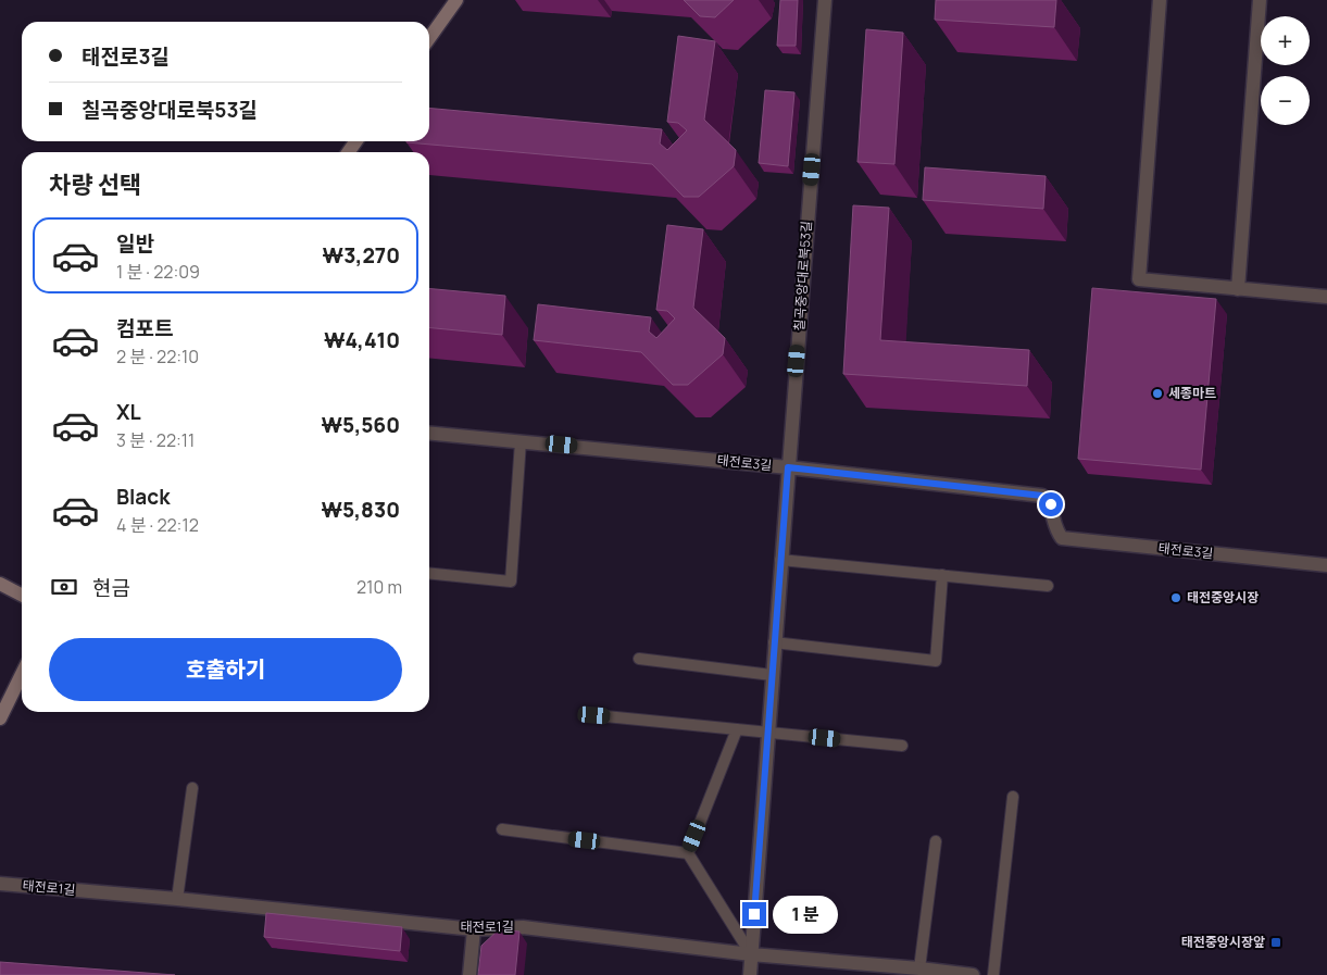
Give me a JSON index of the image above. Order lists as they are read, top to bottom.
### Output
{
  "streets": {
    "street": ["칠곡중앙대로북53길", "태전로3길", "태전로1길"]
  },
  "crossings": [
    ["칠곡중앙대로북53길", "태전로3길"],
    ["칠곡중앙대로북53길", "태전로1길"]
  ],
  "places": {
    "other": ["세종마트", "태전중앙시장"],
    "transit": ["태전중앙시장앞"]
  },
  "page": {
    "map_buttons": ["+", "−"],
    "banner": ["태전로3길", "칠곡중앙대로북53길"],
    "heading": "차량 선택",
    "list": [
      {
        "name": "일반",
        "note": "1 분 · 22:09",
        "value": "₩3,270"
      },
      {
        "name": "컴포트",
        "note": "2 분 · 22:10",
        "value": "₩4,410"
      },
      {
        "name": "XL",
        "note": "3 분 · 22:11",
        "value": "₩5,560"
      },
      {
        "name": "Black",
        "note": "4 분 · 22:12",
        "value": "₩5,830"
      }
    ],
    "pay": ["현금", "210 m"],
    "buttons": "호출하기",
    "bubble": "1 분"
  }
}
